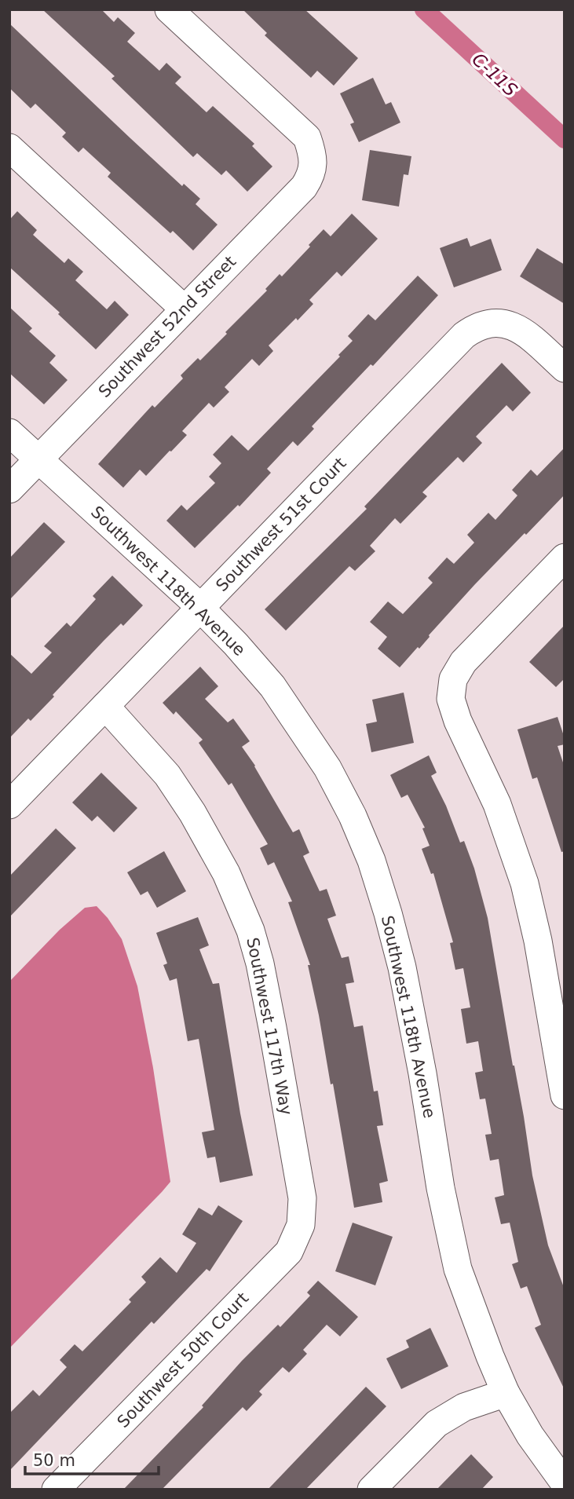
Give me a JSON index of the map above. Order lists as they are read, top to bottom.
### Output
{
  "streets": {
    "street": [
      "Southwest 52nd Street",
      "Southwest 51st Court",
      "Southwest 118th Avenue",
      "Southwest 117th Way",
      "Southwest 50th Court"
    ]
  },
  "crossings": [
    ["Southwest 52nd Street", "Southwest 118th Avenue"],
    ["Southwest 51st Court", "Southwest 118th Avenue"],
    ["Southwest 51st Court", "Southwest 117th Way"],
    ["Southwest 117th Way", "Southwest 50th Court"]
  ],
  "water": ["C-11S"],
  "scale_bar": "50 m"
}
